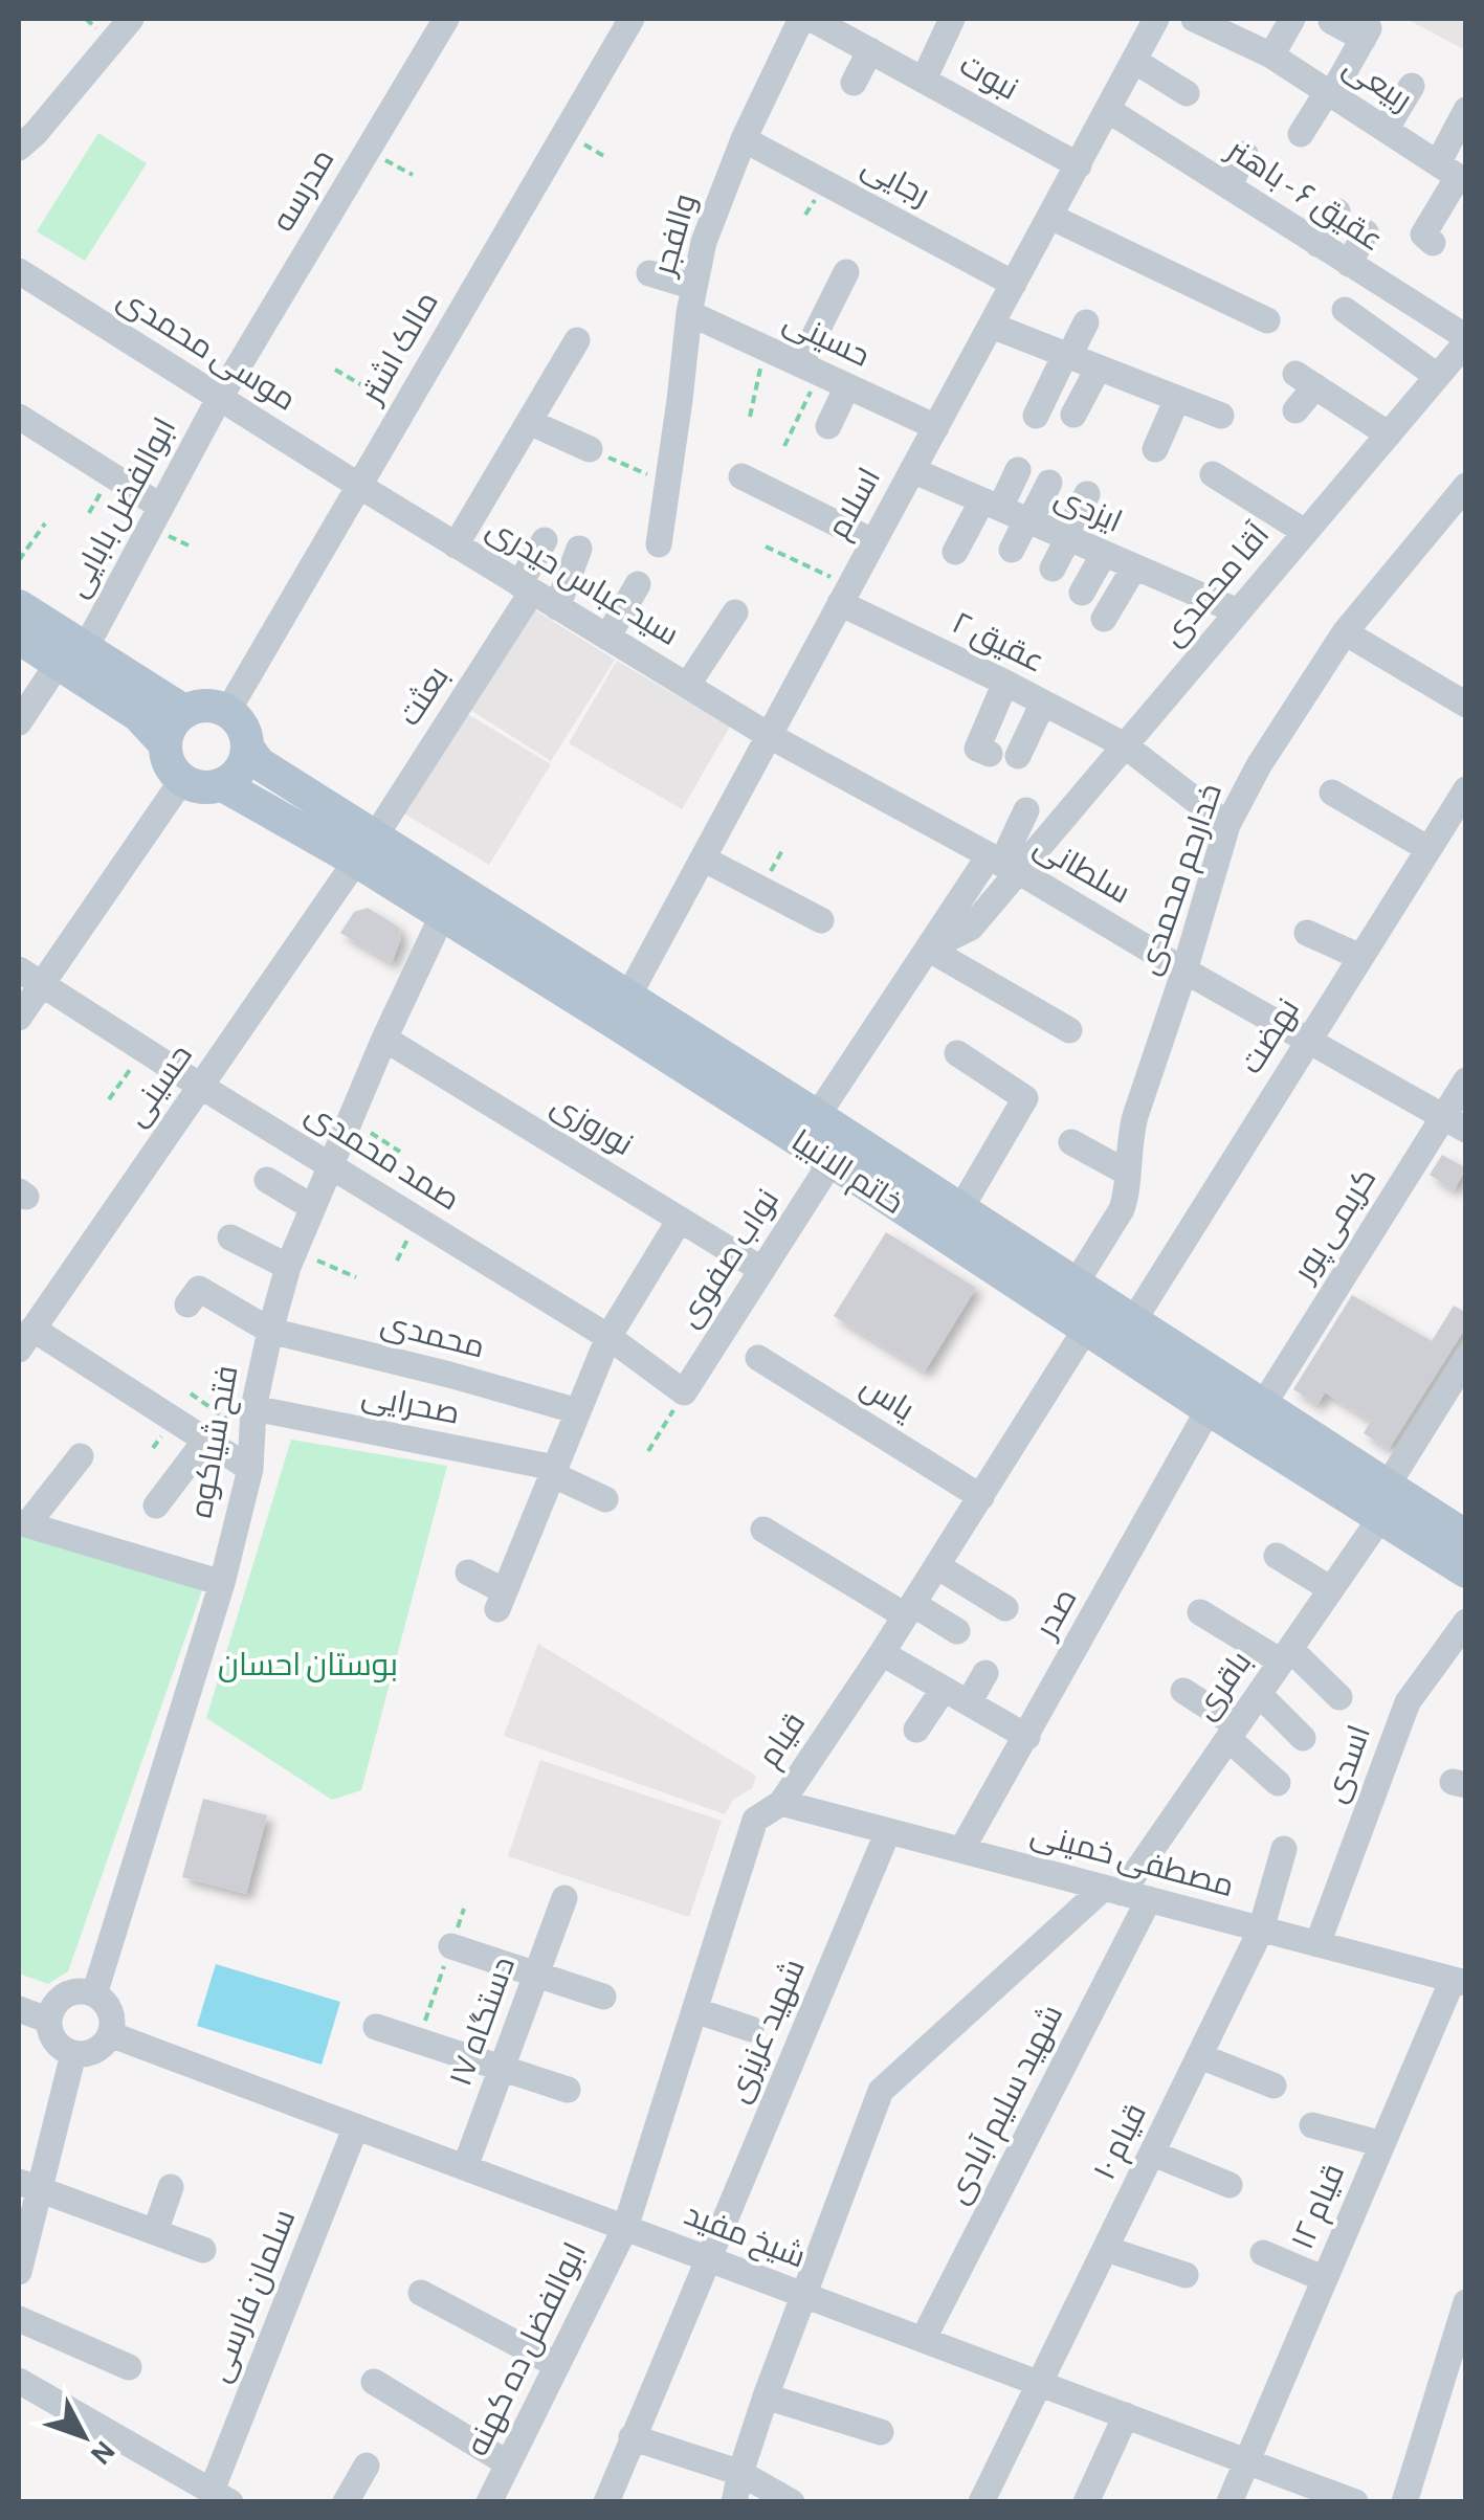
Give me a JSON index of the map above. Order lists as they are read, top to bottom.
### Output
{
  "streets": {
    "main road": ["خاتم الانبیا"],
    "street": [
      "نبوت",
      "ربیعی",
      "رجایی",
      "مدرسه",
      "عقیق ۶ - باهنر",
      "والفجر",
      "حسینی",
      "مالک اشتر",
      "موسی محمدی",
      "اسلام",
      "ابوالفضل بابایی",
      "ایزدی",
      "سید عباس حیدری",
      "آقا محمدی",
      "عقیق ۲",
      "بعثت",
      "سلطانی",
      "خدارحم محمدی",
      "نهضت",
      "نوروزی",
      "صمد محمدی",
      "کریمی پور",
      "نواب صفوی",
      "محمدی",
      "یاس",
      "صحرایی",
      "فتح شیاکوه",
      "صدر",
      "باقری",
      "قیام",
      "اسدی",
      "مصطفی خمینی",
      "۱۷ دستگاه",
      "شهید عزیزی",
      "شهید سلیم آبادی",
      "قیام ۱۰",
      "قیام ۱۲",
      "شیخ مفید",
      "سلمان فارسی",
      "ابوالفضل ده کهنه"
    ]
  },
  "crossings": [
    ["نبوت", "اسلام"],
    ["رجایی", "والفجر"],
    ["رجایی", "اسلام"],
    ["مدرسه", "موسی محمدی"],
    ["مدرسه", "ابوالفضل بابایی"],
    ["عقیق ۶ - باهنر", "اسلام"],
    ["عقیق ۶ - باهنر", "آقا محمدی"],
    ["والفجر", "حسینی"],
    ["حسینی", "اسلام"],
    ["حسینی", "بعثت"],
    ["حسینی", "صمد محمدی"],
    ["حسینی", "خاتم الانبیا"],
    ["مالک اشتر", "موسی محمدی"],
    ["مالک اشتر", "سید عباس حیدری"],
    ["مالک اشتر", "خاتم الانبیا"],
    ["موسی محمدی", "ابوالفضل بابایی"],
    ["موسی محمدی", "سید عباس حیدری"],
    ["اسلام", "ایزدی"],
    ["اسلام", "سید عباس حیدری"],
    ["اسلام", "عقیق ۲"],
    ["اسلام", "سلطانی"],
    ["اسلام", "خاتم الانبیا"],
    ["ایزدی", "آقا محمدی"],
    ["سید عباس حیدری", "بعثت"],
    ["سید عباس حیدری", "سلطانی"],
    ["آقا محمدی", "عقیق ۲"],
    ["آقا محمدی", "سلطانی"],
    ["عقیق ۲", "خدارحم محمدی"],
    ["بعثت", "خاتم الانبیا"],
    ["سلطانی", "خدارحم محمدی"],
    ["سلطانی", "نهضت"],
    ["سلطانی", "کریمی پور"],
    ["خدارحم محمدی", "خاتم الانبیا"],
    ["خدارحم محمدی", "قیام"],
    ["نهضت", "خاتم الانبیا"],
    ["نوروزی", "نواب صفوی"],
    ["نوروزی", "فتح شیاکوه"],
    ["صمد محمدی", "نواب صفوی"],
    ["صمد محمدی", "فتح شیاکوه"],
    ["خاتم الانبیا", "کریمی پور"],
    ["خاتم الانبیا", "نواب صفوی"],
    ["خاتم الانبیا", "فتح شیاکوه"],
    ["خاتم الانبیا", "صدر"],
    ["خاتم الانبیا", "باقری"],
    ["خاتم الانبیا", "قیام"],
    ["محمدی", "فتح شیاکوه"],
    ["یاس", "قیام"],
    ["صحرایی", "فتح شیاکوه"],
    ["فتح شیاکوه", "شیخ مفید"],
    ["صدر", "مصطفی خمینی"],
    ["باقری", "مصطفی خمینی"],
    ["باقری", "شیخ مفید"],
    ["قیام", "مصطفی خمینی"],
    ["قیام", "شیخ مفید"],
    ["قیام", "ابوالفضل ده کهنه"],
    ["اسدی", "مصطفی خمینی"],
    ["مصطفی خمینی", "شهید عزیزی"],
    ["مصطفی خمینی", "شهید سلیم آبادی"],
    ["مصطفی خمینی", "قیام ۱۰"],
    ["مصطفی خمینی", "قیام ۱۲"],
    ["۱۷ دستگاه", "شیخ مفید"],
    ["شهید عزیزی", "شیخ مفید"],
    ["شهید سلیم آبادی", "شیخ مفید"],
    ["قیام ۱۰", "شیخ مفید"],
    ["قیام ۱۲", "شیخ مفید"],
    ["شیخ مفید", "سلمان فارسی"],
    ["شیخ مفید", "ابوالفضل ده کهنه"]
  ],
  "parks": ["بوستان احسان"],
  "north": "bottom right"
}
